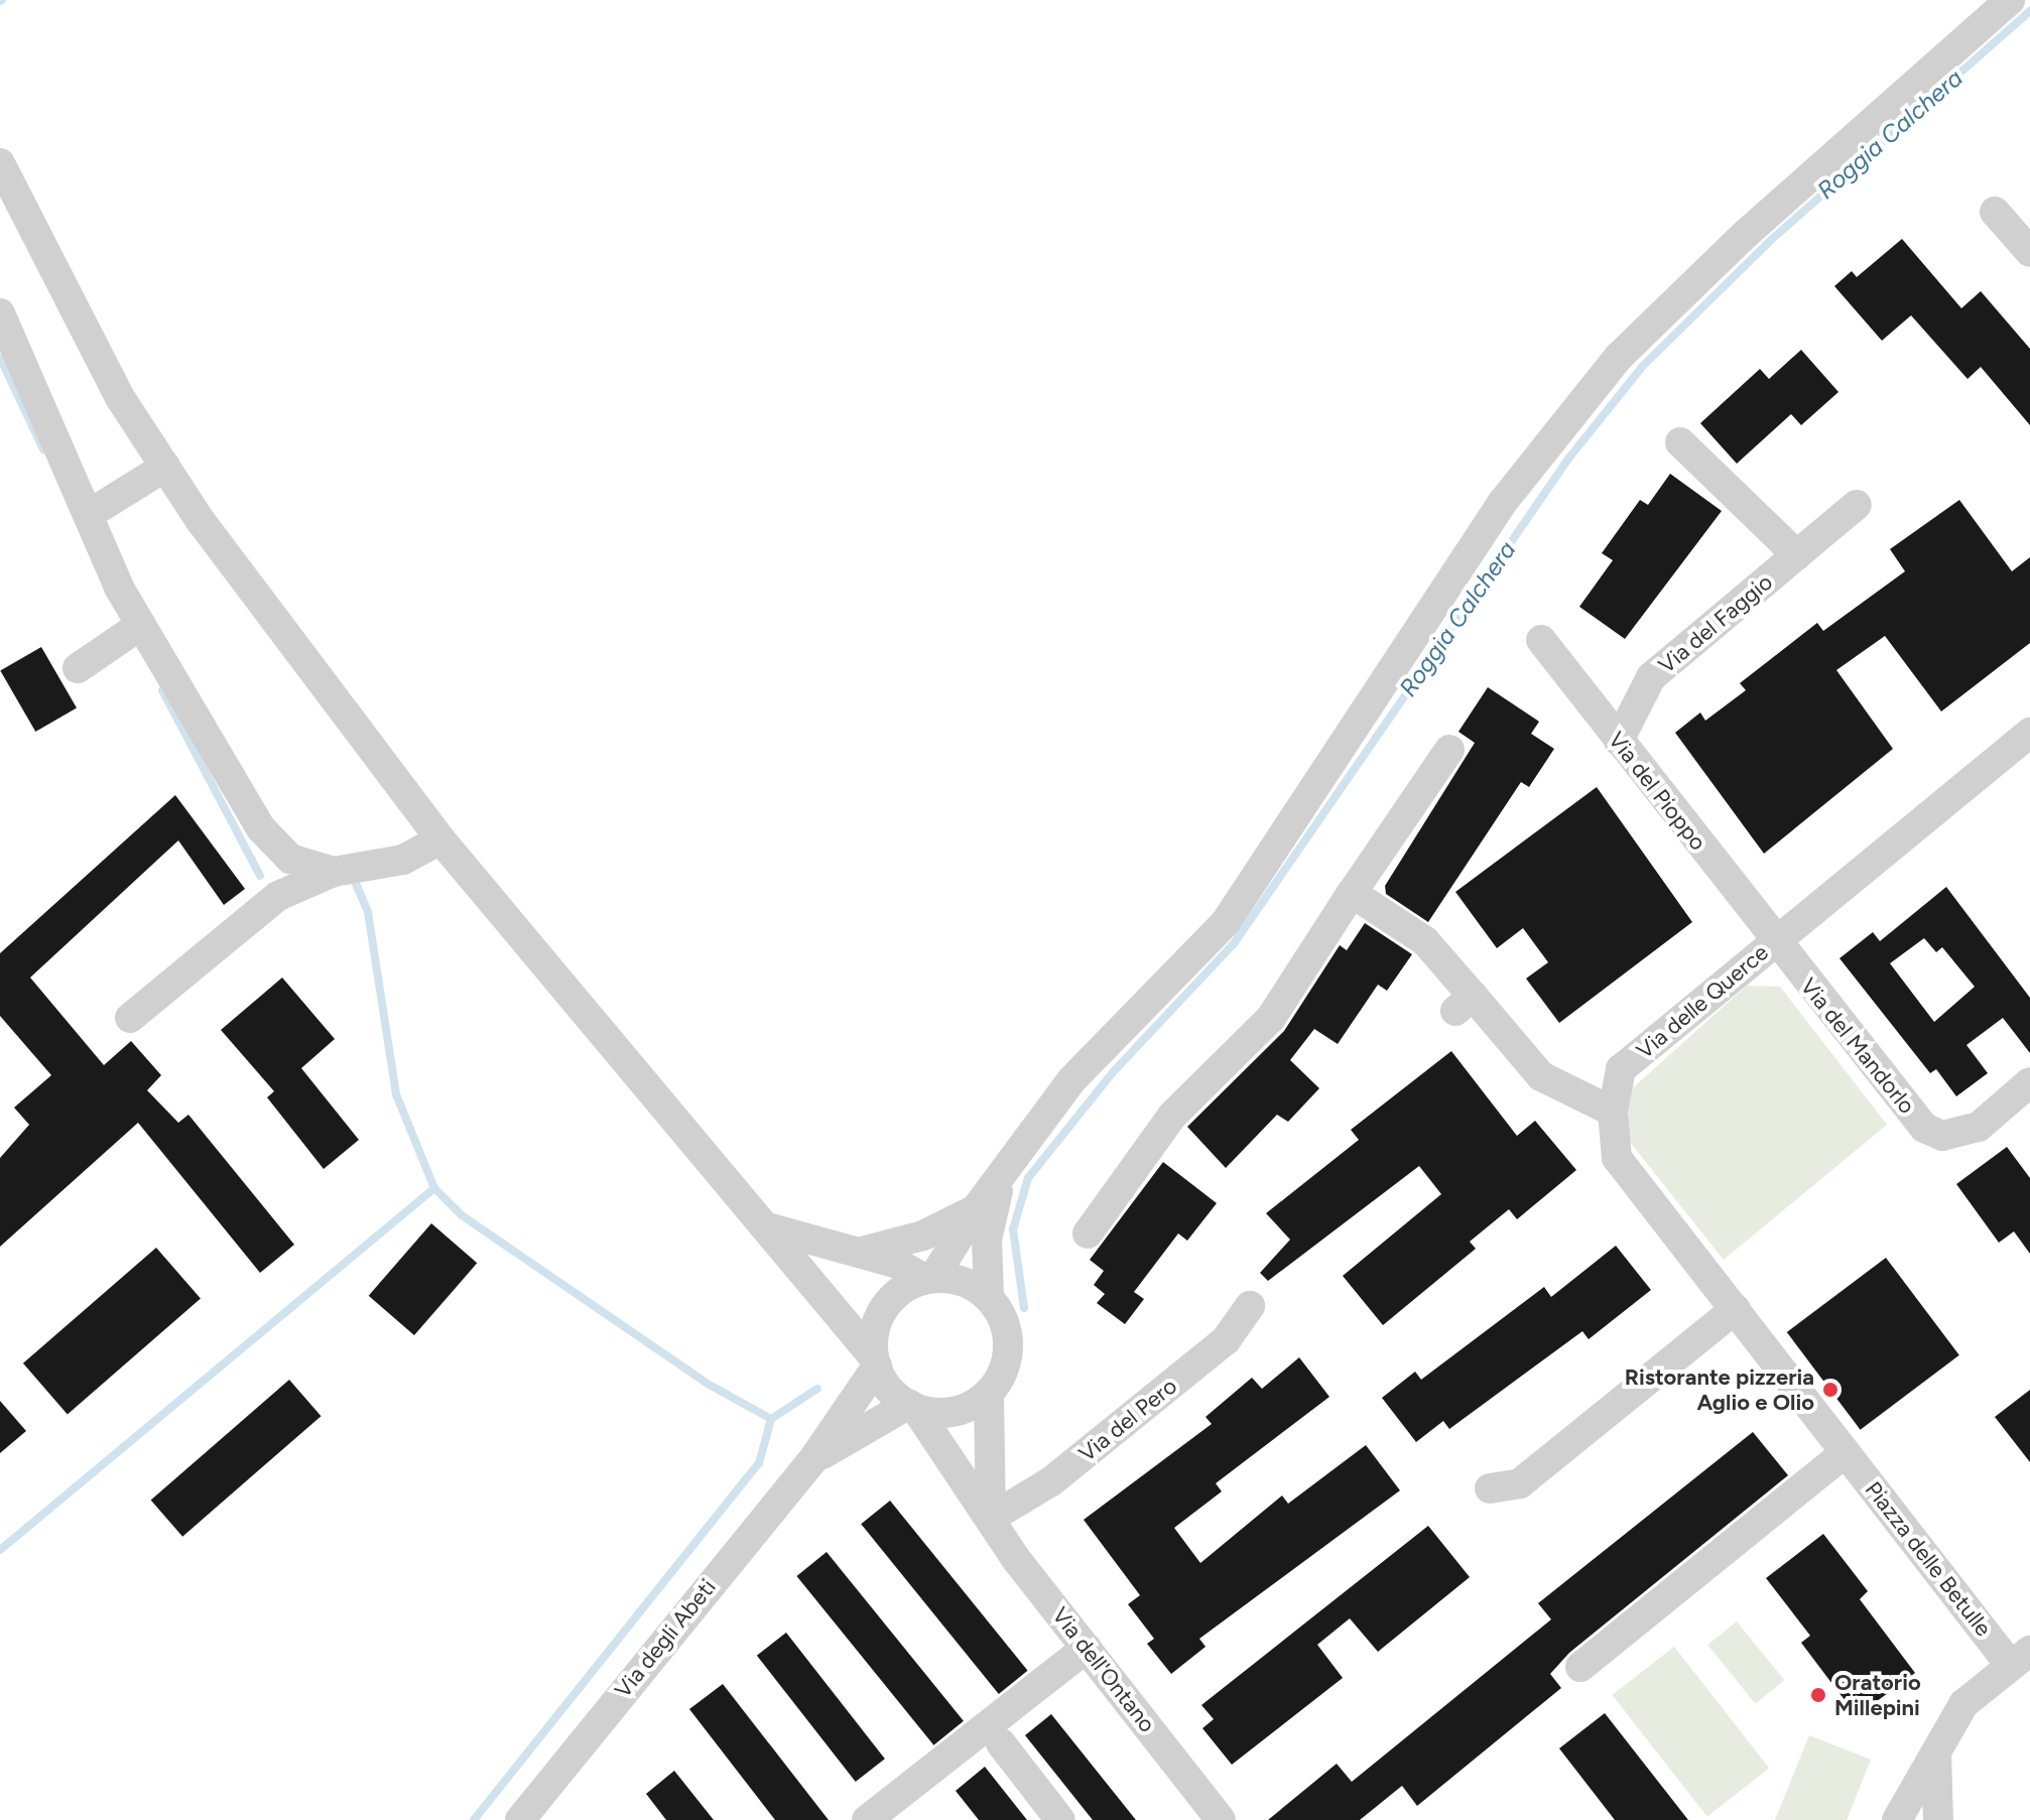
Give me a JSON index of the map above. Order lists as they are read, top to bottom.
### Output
{
  "streets": {
    "street": [
      "Via del Faggio",
      "Via del Pioppo",
      "Via delle Querce",
      "Via del Mandorlo",
      "Via del Pero",
      "Piazza delle Betulle",
      "Via degli Abeti",
      "Via dell'Ontano"
    ]
  },
  "crossings": [
    ["Via del Faggio", "Via del Pioppo"],
    ["Via del Pioppo", "Via delle Querce"],
    ["Via del Pioppo", "Via del Mandorlo"],
    ["Via delle Querce", "Via del Mandorlo"],
    ["Via delle Querce", "Piazza delle Betulle"],
    ["Via del Pero", "Via dell'Ontano"],
    ["Via degli Abeti", "Via dell'Ontano"]
  ],
  "water": ["Roggia Calchera"],
  "places": ["Ristorante pizzeria Aglio e Olio", "Oratorio Millepini"]
}
